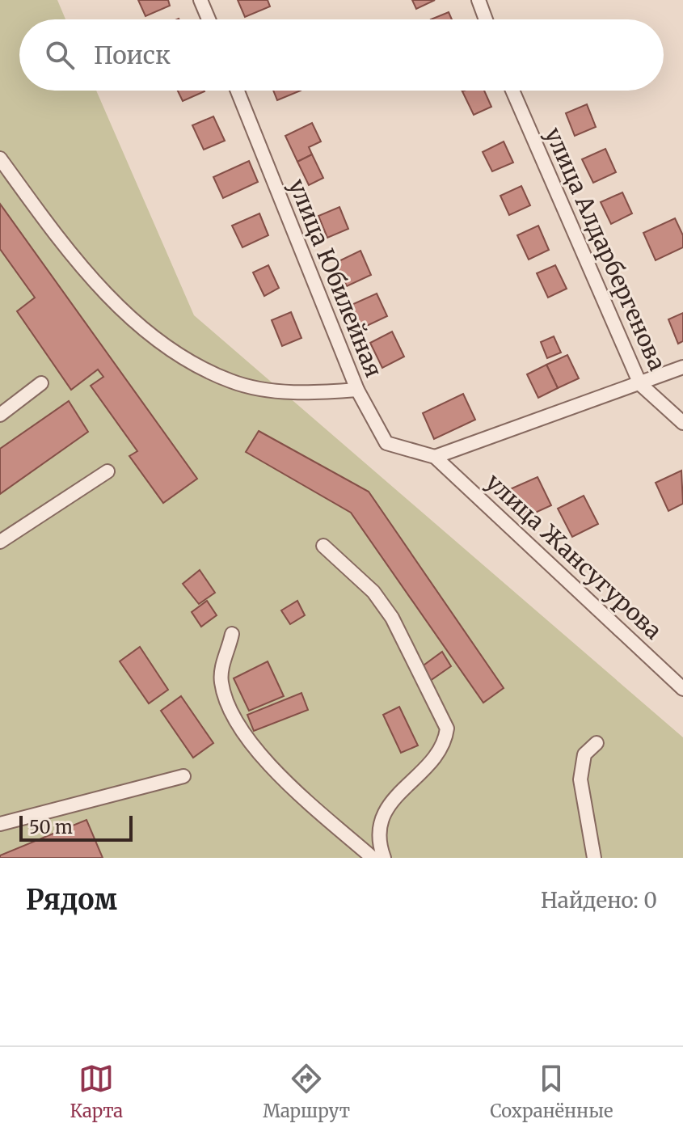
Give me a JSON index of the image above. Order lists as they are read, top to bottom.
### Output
{
  "streets": {
    "street": ["улица Алдарбергенова", "улица Юбилейная", "улица Жансугурова"]
  },
  "crossings": [
    ["улица Юбилейная", "улица Жансугурова"]
  ],
  "scale_bar": "50 m",
  "page": {
    "search": "Поиск",
    "scale": "50 m",
    "heading": ["Рядом", "Найдено: 0"],
    "nav": ["Карта", "Маршрут", "Сохранённые"]
  }
}
